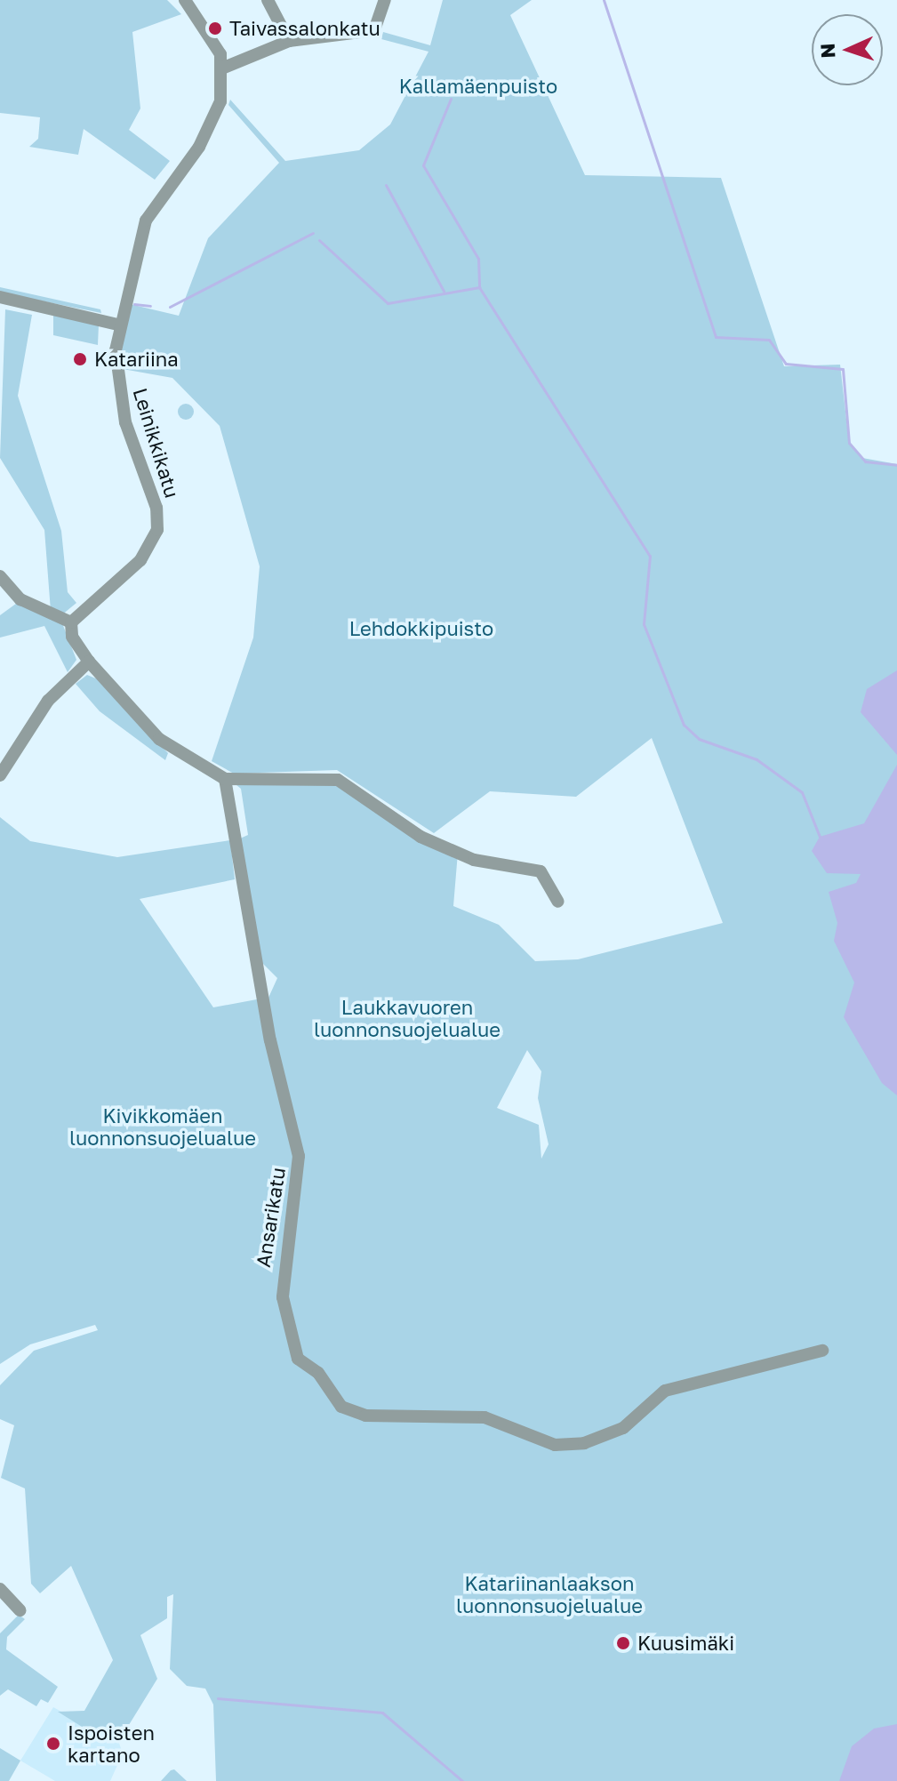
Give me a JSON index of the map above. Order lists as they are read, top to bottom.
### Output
{
  "streets": {
    "street": ["Leinikkikatu", "Ansarikatu"]
  },
  "parks": [
    "Kallamäenpuisto",
    "Lehdokkipuisto",
    "Laukkavuoren luonnonsuojelualue",
    "Kivikkomäen luonnonsuojelualue",
    "Katariinanlaakson luonnonsuojelualue"
  ],
  "places": [
    "Taivassalonkatu",
    "Katariina",
    "Kuusimäki",
    "Ispoisten kartano"
  ],
  "north": "left"
}
